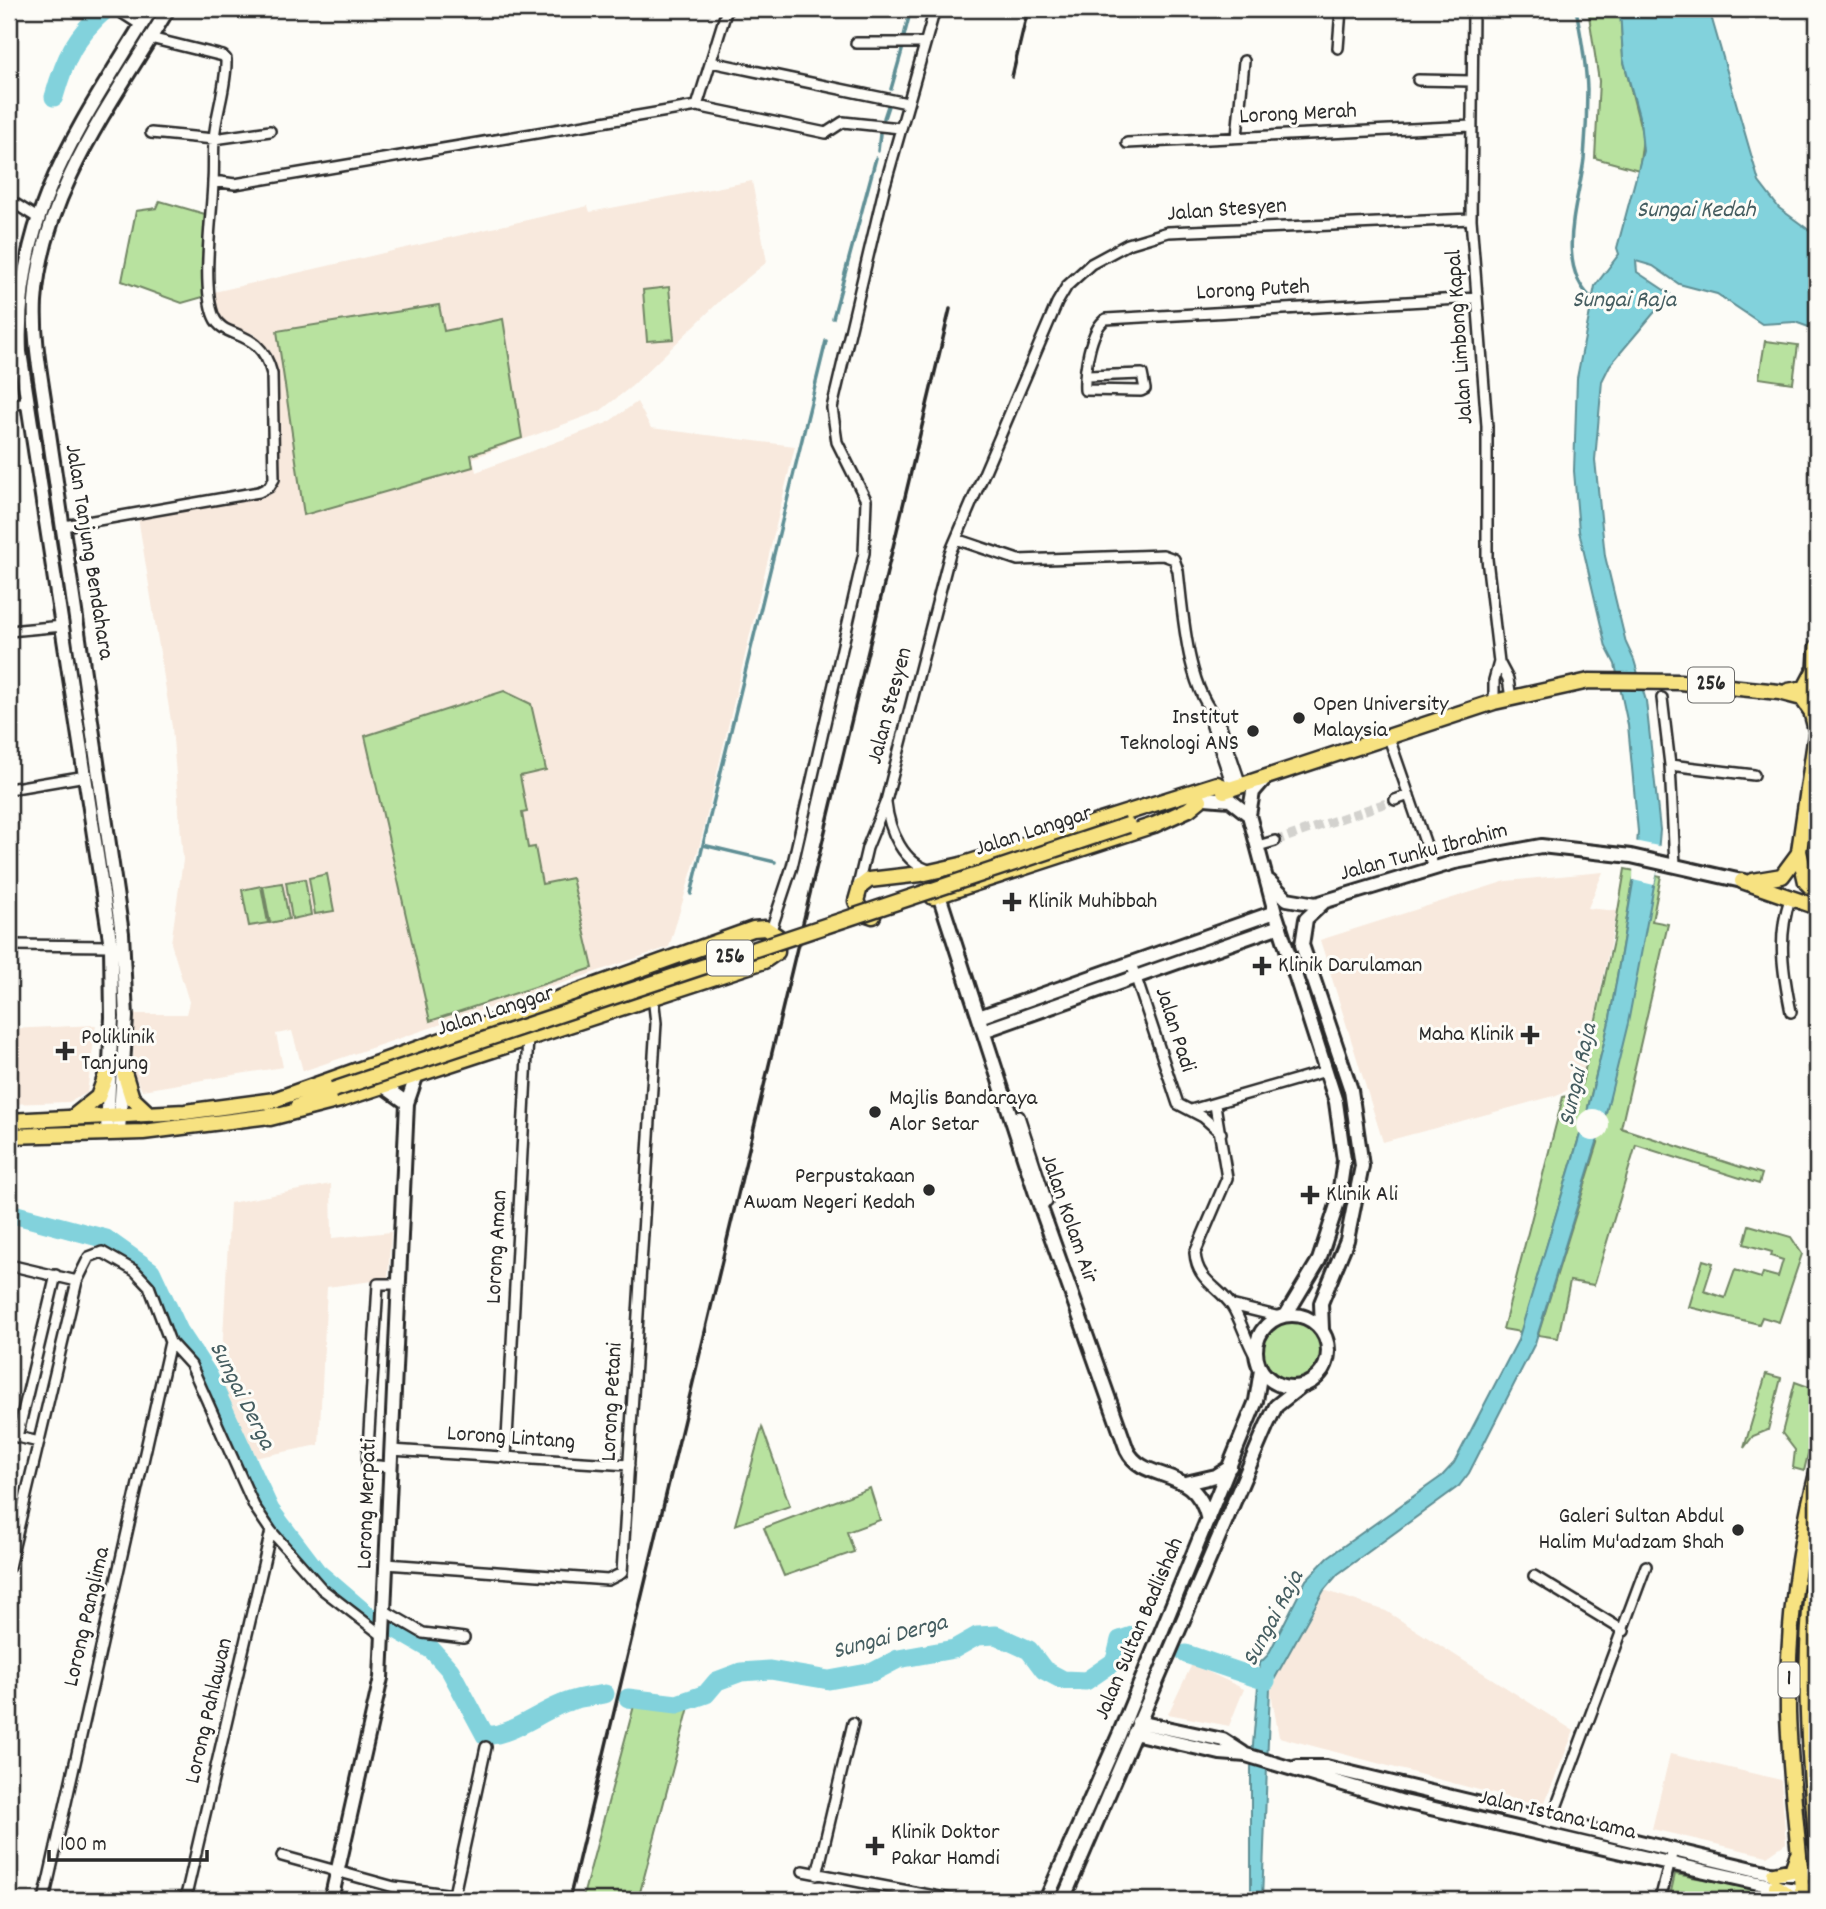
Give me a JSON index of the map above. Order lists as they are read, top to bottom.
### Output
{
  "streets": {
    "main road": [
      "Jalan Tanjung Bendahara",
      "256",
      "Jalan Langgar",
      "Jalan Tunku Ibrahim",
      "Jalan Kolam Air",
      "Lorong Merpati",
      "Jalan Sultan Badlishah",
      "1",
      "Jalan Istana Lama"
    ],
    "street": [
      "Lorong Merah",
      "Jalan Stesyen",
      "Lorong Puteh",
      "Jalan Limbong Kapal",
      "Jalan Padi",
      "Lorong Aman",
      "Lorong Petani",
      "Lorong Lintang",
      "Lorong Panglima",
      "Lorong Pahlawan"
    ]
  },
  "crossings": [
    ["Lorong Merah", "Jalan Limbong Kapal"],
    ["Jalan Stesyen", "Jalan Limbong Kapal"],
    ["Lorong Puteh", "Jalan Limbong Kapal"],
    ["Jalan Limbong Kapal", "Jalan Langgar"],
    ["Jalan Tanjung Bendahara", "Jalan Langgar"],
    ["Lorong Aman", "Lorong Lintang"],
    ["Lorong Petani", "Lorong Lintang"],
    ["Lorong Petani", "Lorong Merpati"],
    ["Lorong Lintang", "Lorong Merpati"],
    ["Jalan Sultan Badlishah", "Jalan Istana Lama"],
    ["1", "Jalan Istana Lama"]
  ],
  "water": ["Sungai Kedah", "Sungai Raja", "Sungai Derga"],
  "places": {
    "other": [
      "Open University Malaysia",
      "Institut Teknologi ANS",
      "Majlis Bandaraya Alor Setar",
      "Perpustakaan Awam Negeri Kedah",
      "Galeri Sultan Abdul Halim Mu'adzam Shah"
    ],
    "health": [
      "Klinik Muhibbah",
      "Klinik Darulaman",
      "Maha Klinik",
      "Poliklinik Tanjung",
      "Klinik Ali",
      "Klinik Doktor Pakar Hamdi"
    ]
  },
  "scale_bar": "100 m"
}
